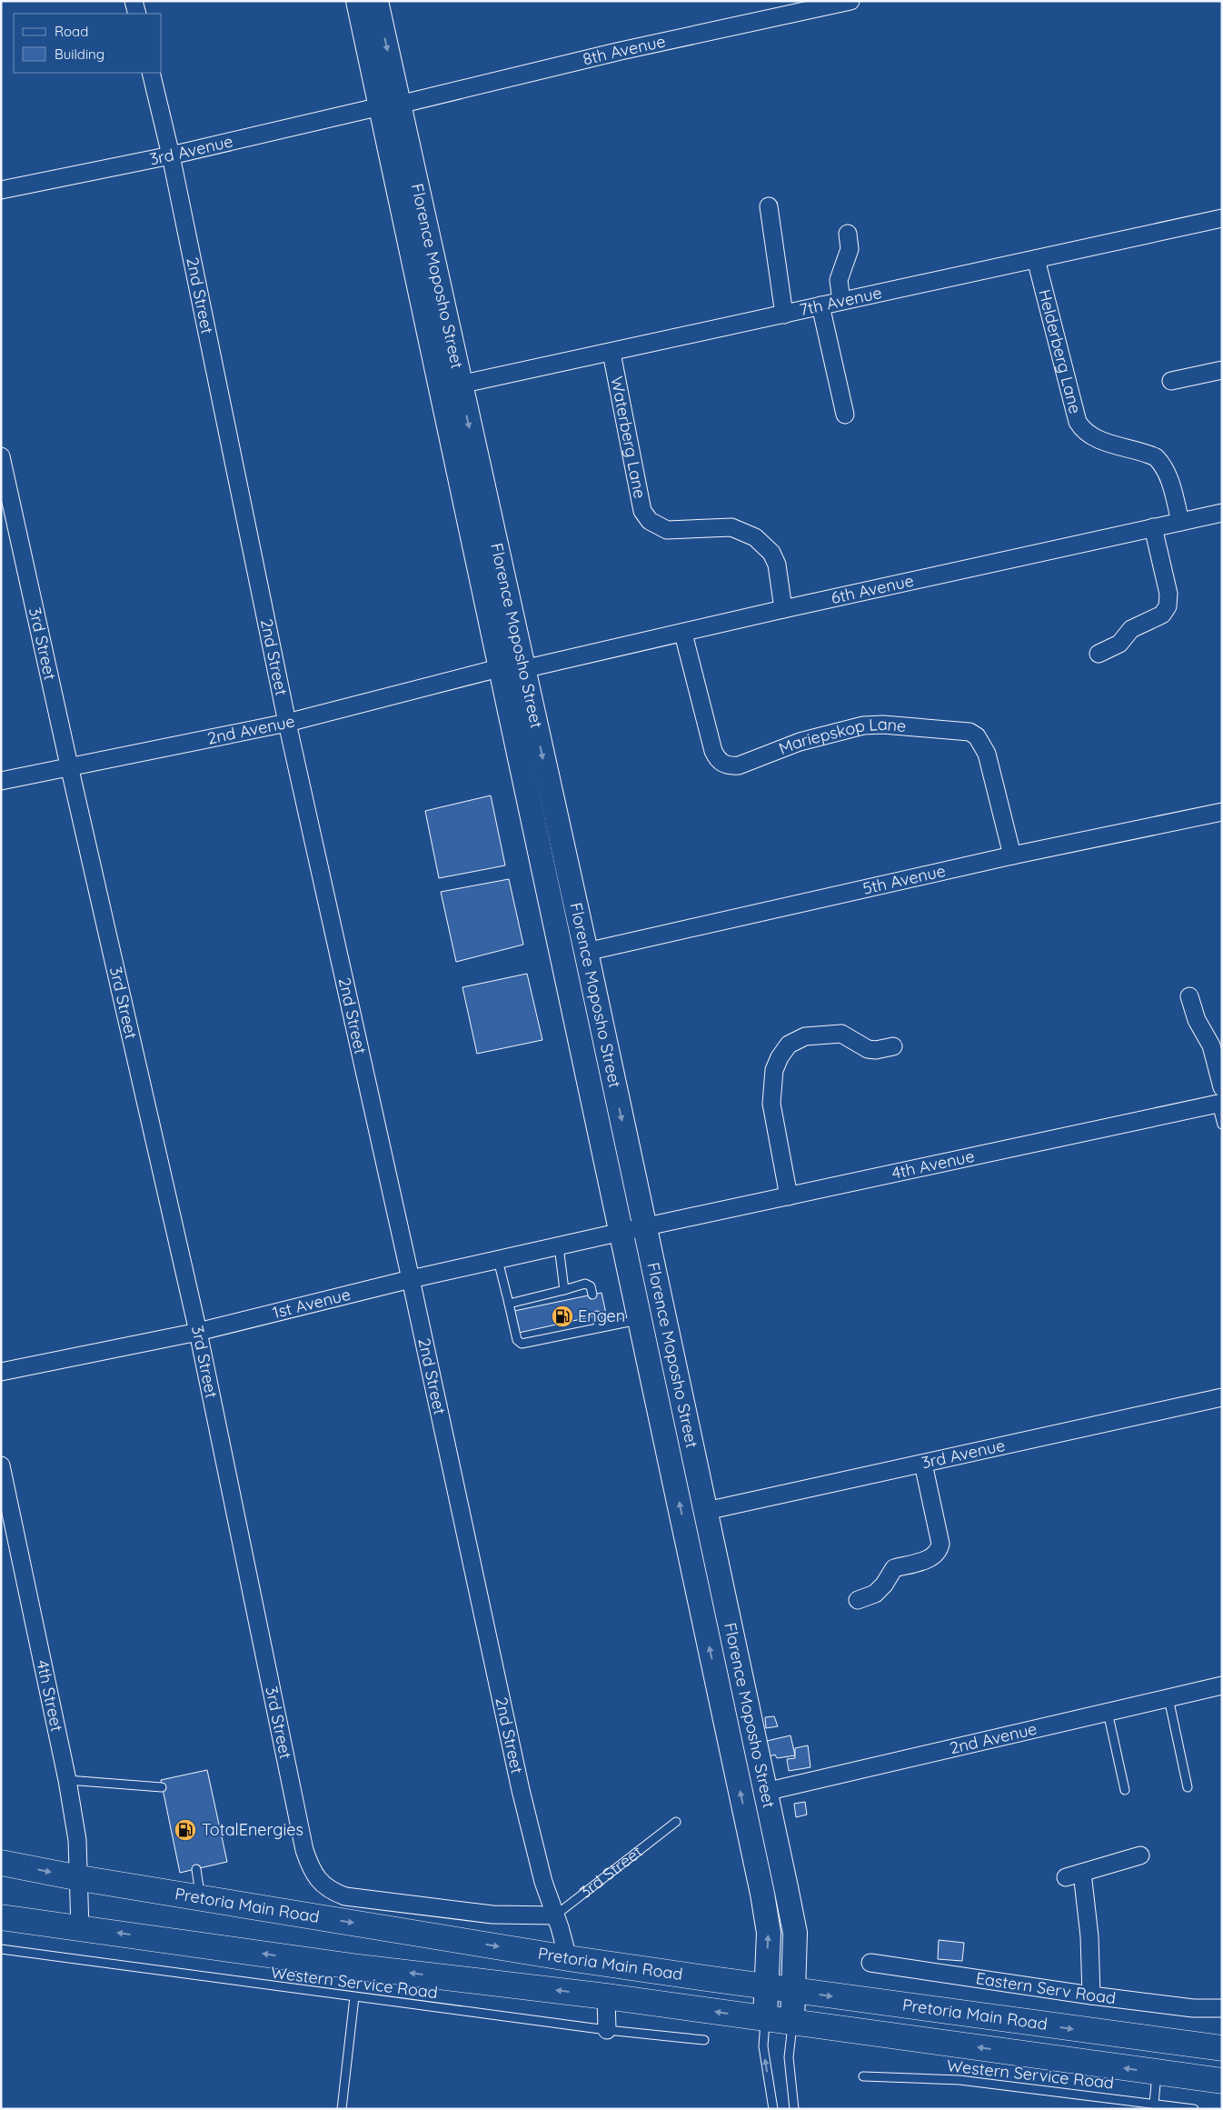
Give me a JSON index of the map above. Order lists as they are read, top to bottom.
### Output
{
  "streets": {
    "main road": ["Pretoria Main Road"],
    "street": [
      "8th Avenue",
      "3rd Avenue",
      "Florence Moposho Street",
      "2nd Street",
      "7th Avenue",
      "Helderberg Lane",
      "Waterberg Lane",
      "6th Avenue",
      "3rd Street",
      "2nd Avenue",
      "Mariepskop Lane",
      "5th Avenue",
      "4th Avenue",
      "1st Avenue",
      "4th Street",
      "Eastern Serv Road"
    ],
    "lane": ["Western Service Road"]
  },
  "crossings": [
    ["8th Avenue", "3rd Avenue"],
    ["8th Avenue", "Florence Moposho Street"],
    ["3rd Avenue", "Florence Moposho Street"],
    ["3rd Avenue", "2nd Street"],
    ["Florence Moposho Street", "7th Avenue"],
    ["Florence Moposho Street", "6th Avenue"],
    ["Florence Moposho Street", "2nd Avenue"],
    ["Florence Moposho Street", "5th Avenue"],
    ["Florence Moposho Street", "4th Avenue"],
    ["Florence Moposho Street", "1st Avenue"],
    ["Florence Moposho Street", "Pretoria Main Road"],
    ["2nd Street", "3rd Street"],
    ["2nd Street", "2nd Avenue"],
    ["2nd Street", "1st Avenue"],
    ["2nd Street", "Pretoria Main Road"],
    ["7th Avenue", "Helderberg Lane"],
    ["7th Avenue", "Waterberg Lane"],
    ["Helderberg Lane", "6th Avenue"],
    ["Waterberg Lane", "6th Avenue"],
    ["6th Avenue", "Mariepskop Lane"],
    ["3rd Street", "2nd Avenue"],
    ["3rd Street", "1st Avenue"],
    ["Mariepskop Lane", "5th Avenue"],
    ["4th Avenue", "1st Avenue"],
    ["4th Street", "Pretoria Main Road"]
  ],
  "places": {
    "fuel station": ["Engen", "TotalEnergies"]
  },
  "legend": ["Road", "Building"]
}
